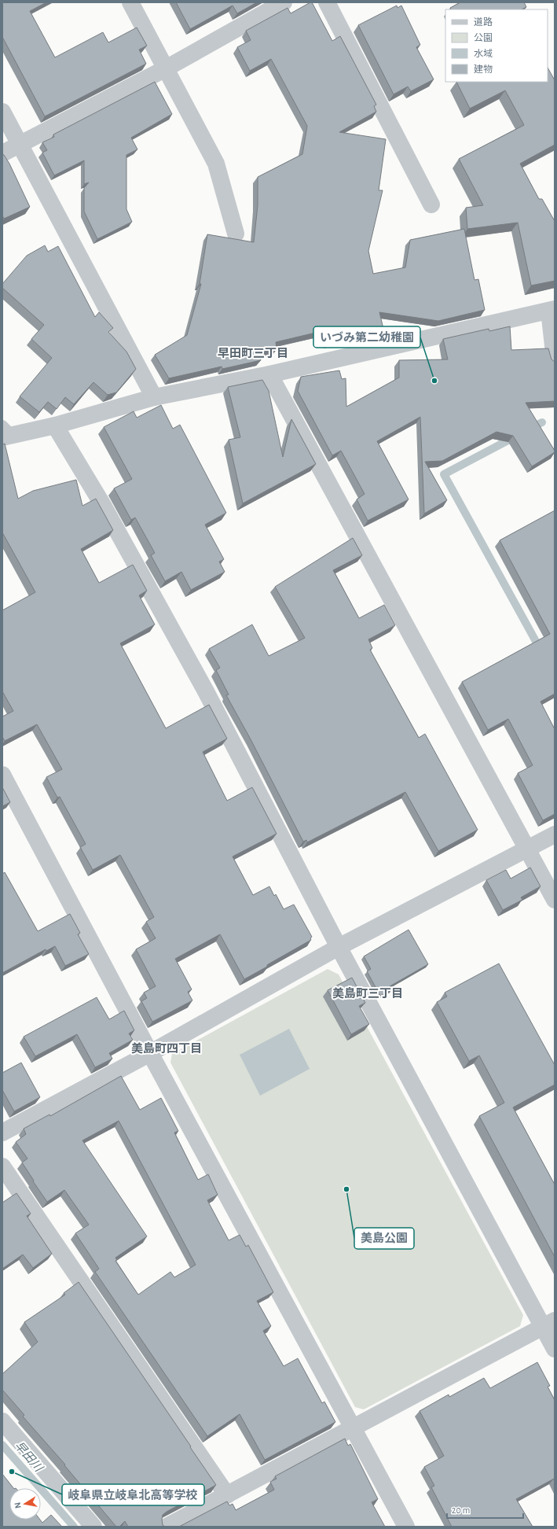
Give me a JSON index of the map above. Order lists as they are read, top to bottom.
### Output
{
  "districts": ["早田町三丁目", "美島町三丁目", "美島町四丁目"],
  "water": ["早田川"],
  "places": ["いづみ第二幼稚園", "美島公園", "岐阜県立岐阜北高等学校"],
  "legend": [
    "道路",
    "公園",
    "水域",
    "建物"
  ],
  "scale_bar": "20 m",
  "north": "left"
}
